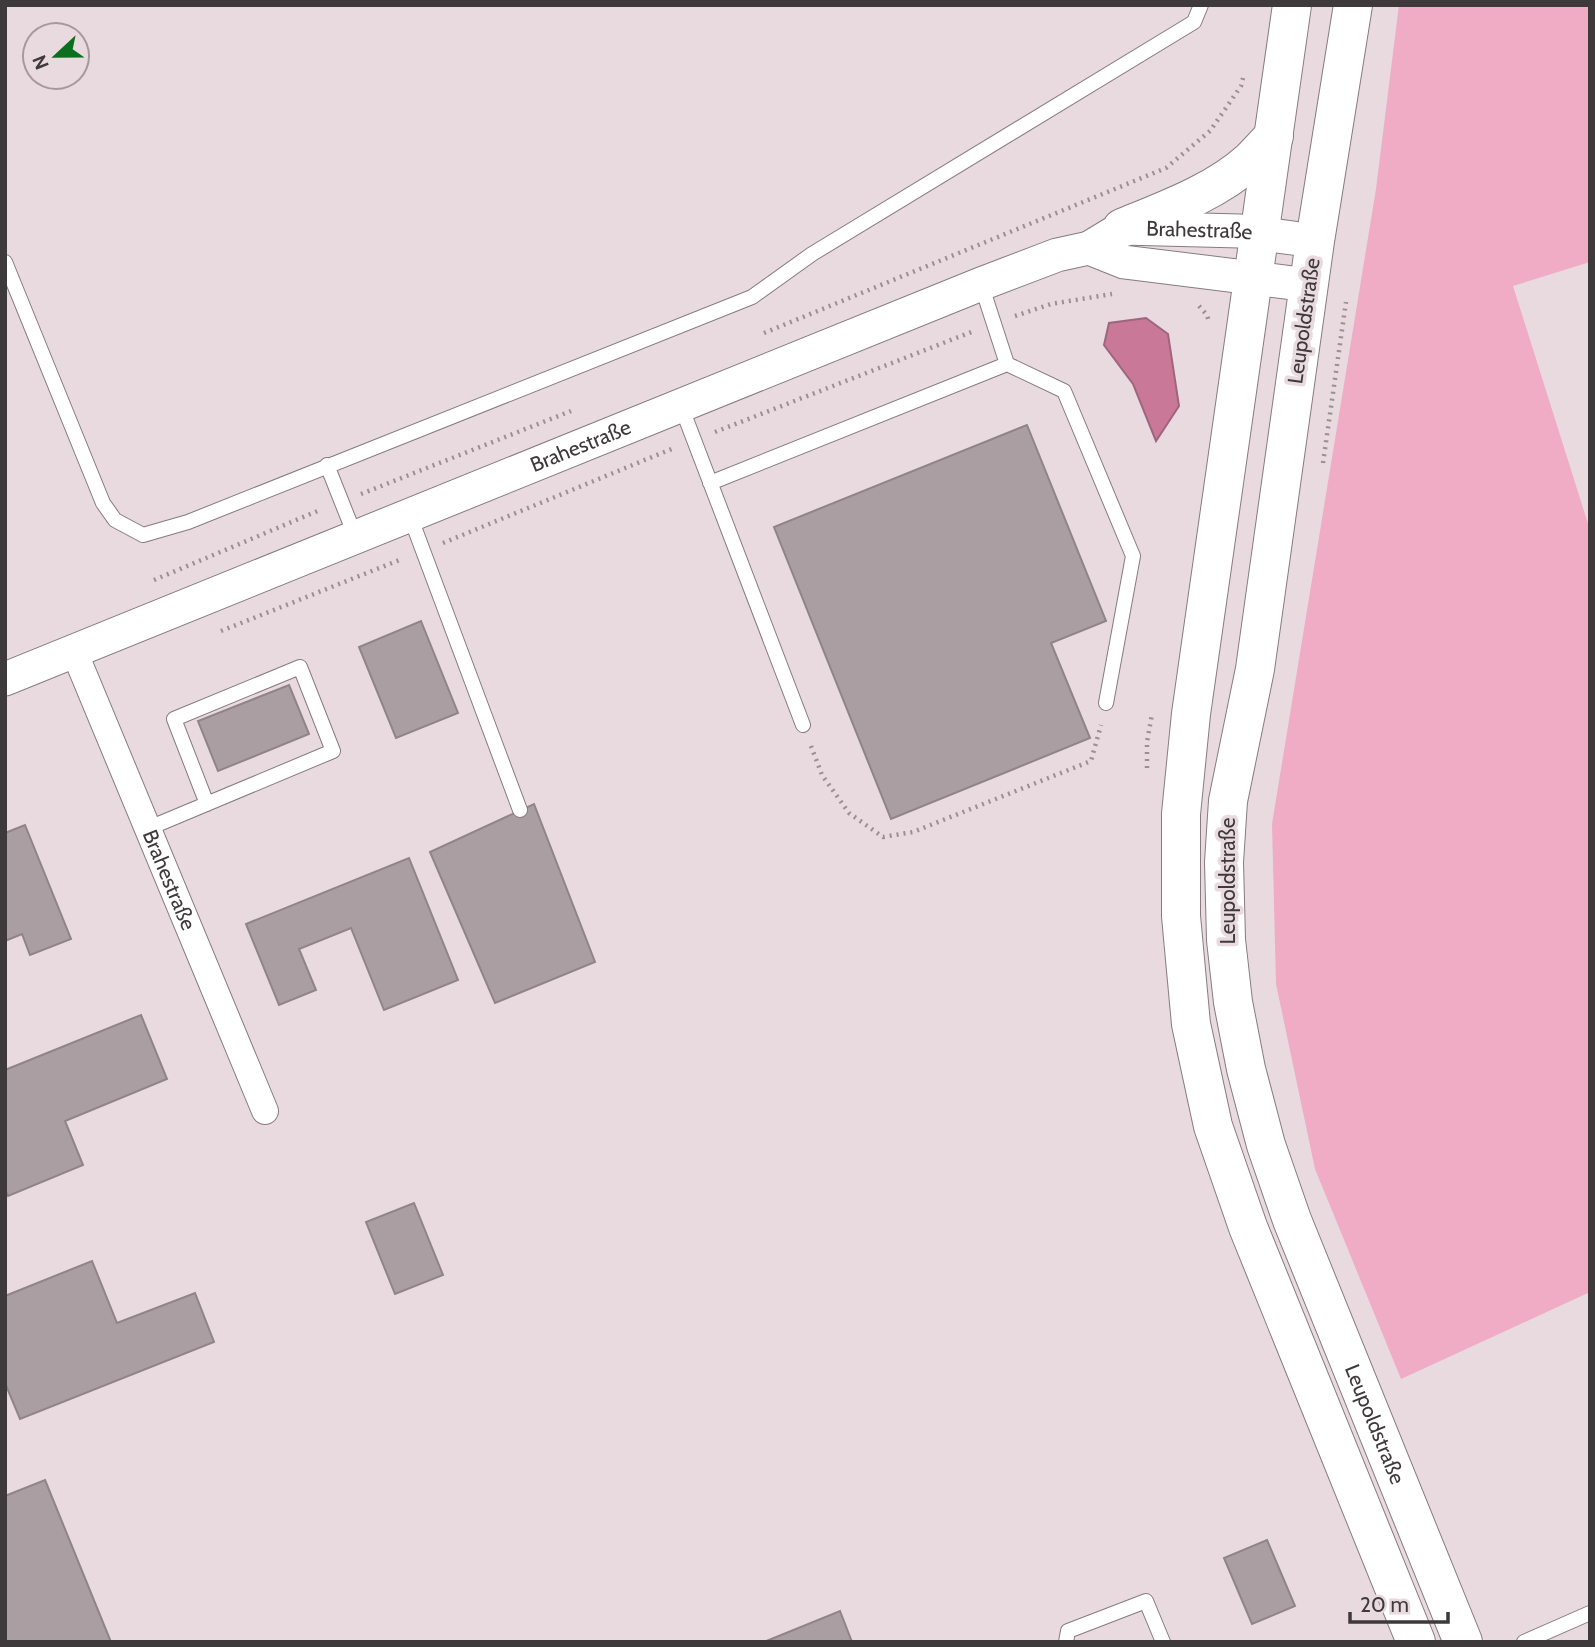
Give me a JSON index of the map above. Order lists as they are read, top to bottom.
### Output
{
  "streets": {
    "main road": ["Leupoldstraße"],
    "street": ["Brahestraße"]
  },
  "crossings": [
    ["Brahestraße", "Leupoldstraße"]
  ],
  "scale_bar": "20 m",
  "north": "left"
}
